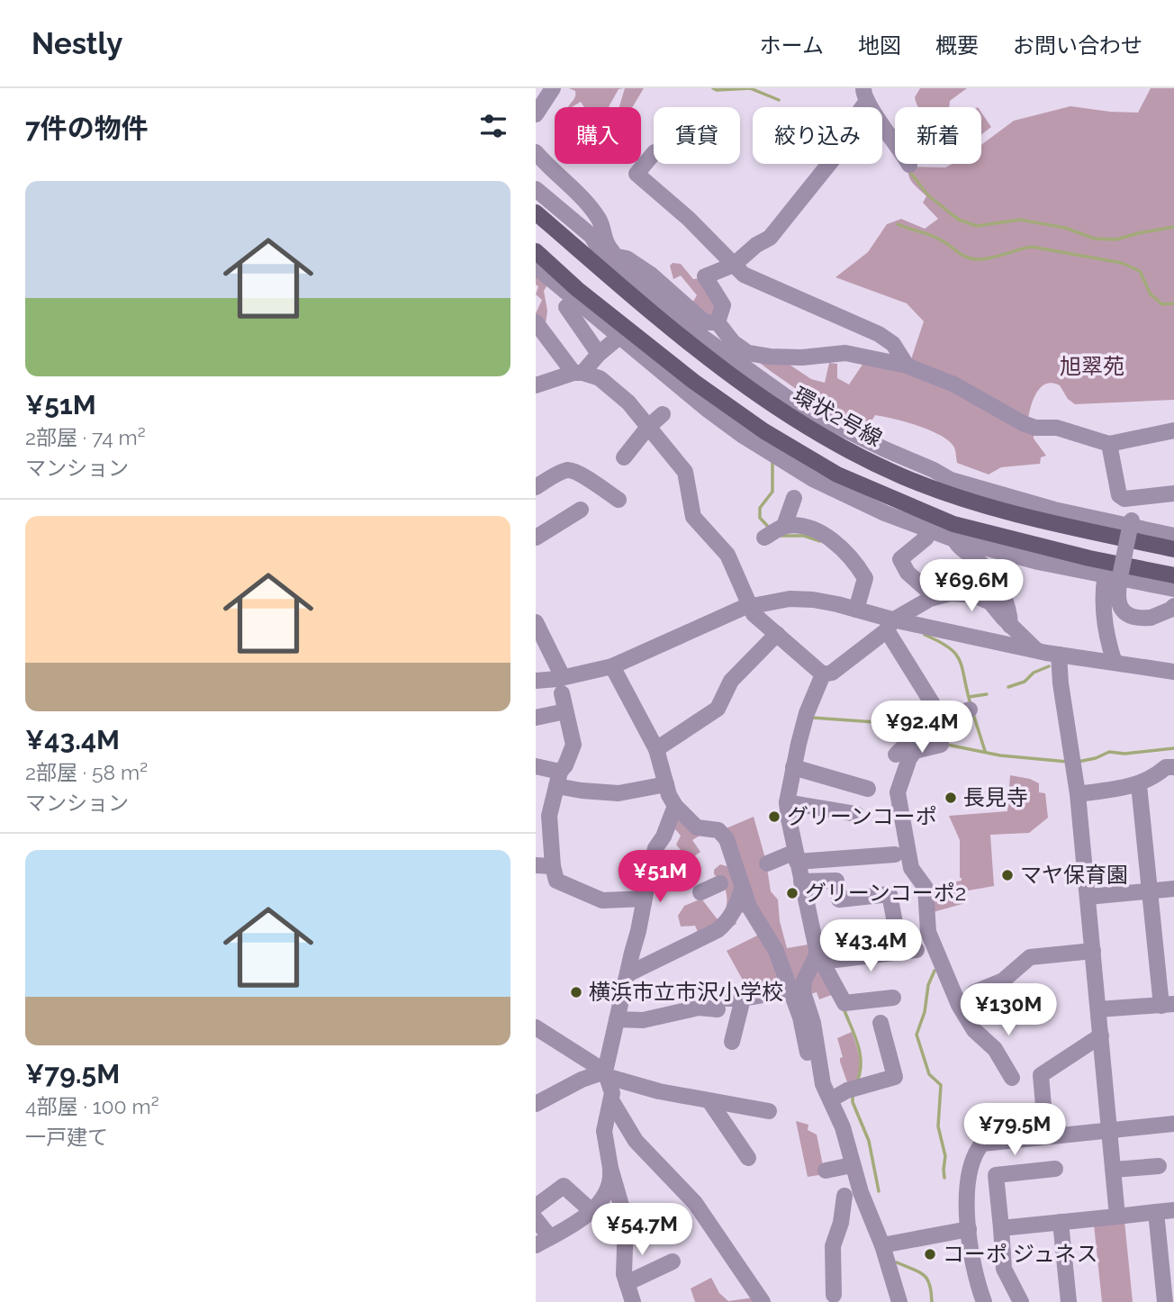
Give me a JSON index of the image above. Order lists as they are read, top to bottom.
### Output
{
  "streets": {
    "main road": ["環状2号線"]
  },
  "parks": ["旭翠苑"],
  "places": [
    "長見寺",
    "グリーンコーポ",
    "マヤ保育園",
    "グリーンコーポ2",
    "横浜市立市沢小学校",
    "コーポ ジュネス"
  ],
  "page": {
    "header": "Nestly",
    "nav": [
      "ホーム",
      "地図",
      "概要",
      "お問い合わせ"
    ],
    "heading": "7件の物件",
    "chip": [
      "購入",
      "賃貸",
      "絞り込み",
      "新着"
    ],
    "list": [
      {
        "name": "¥51M",
        "note": "2部屋 · 74 m² · マンション"
      },
      {
        "name": "¥43.4M",
        "note": "2部屋 · 58 m² · マンション"
      },
      {
        "name": "¥79.5M",
        "note": "4部屋 · 100 m² · 一戸建て"
      }
    ],
    "price": [
      "¥69.6M",
      "¥92.4M",
      "¥51M",
      "¥43.4M",
      "¥130M",
      "¥79.5M",
      "¥54.7M"
    ]
  }
}
